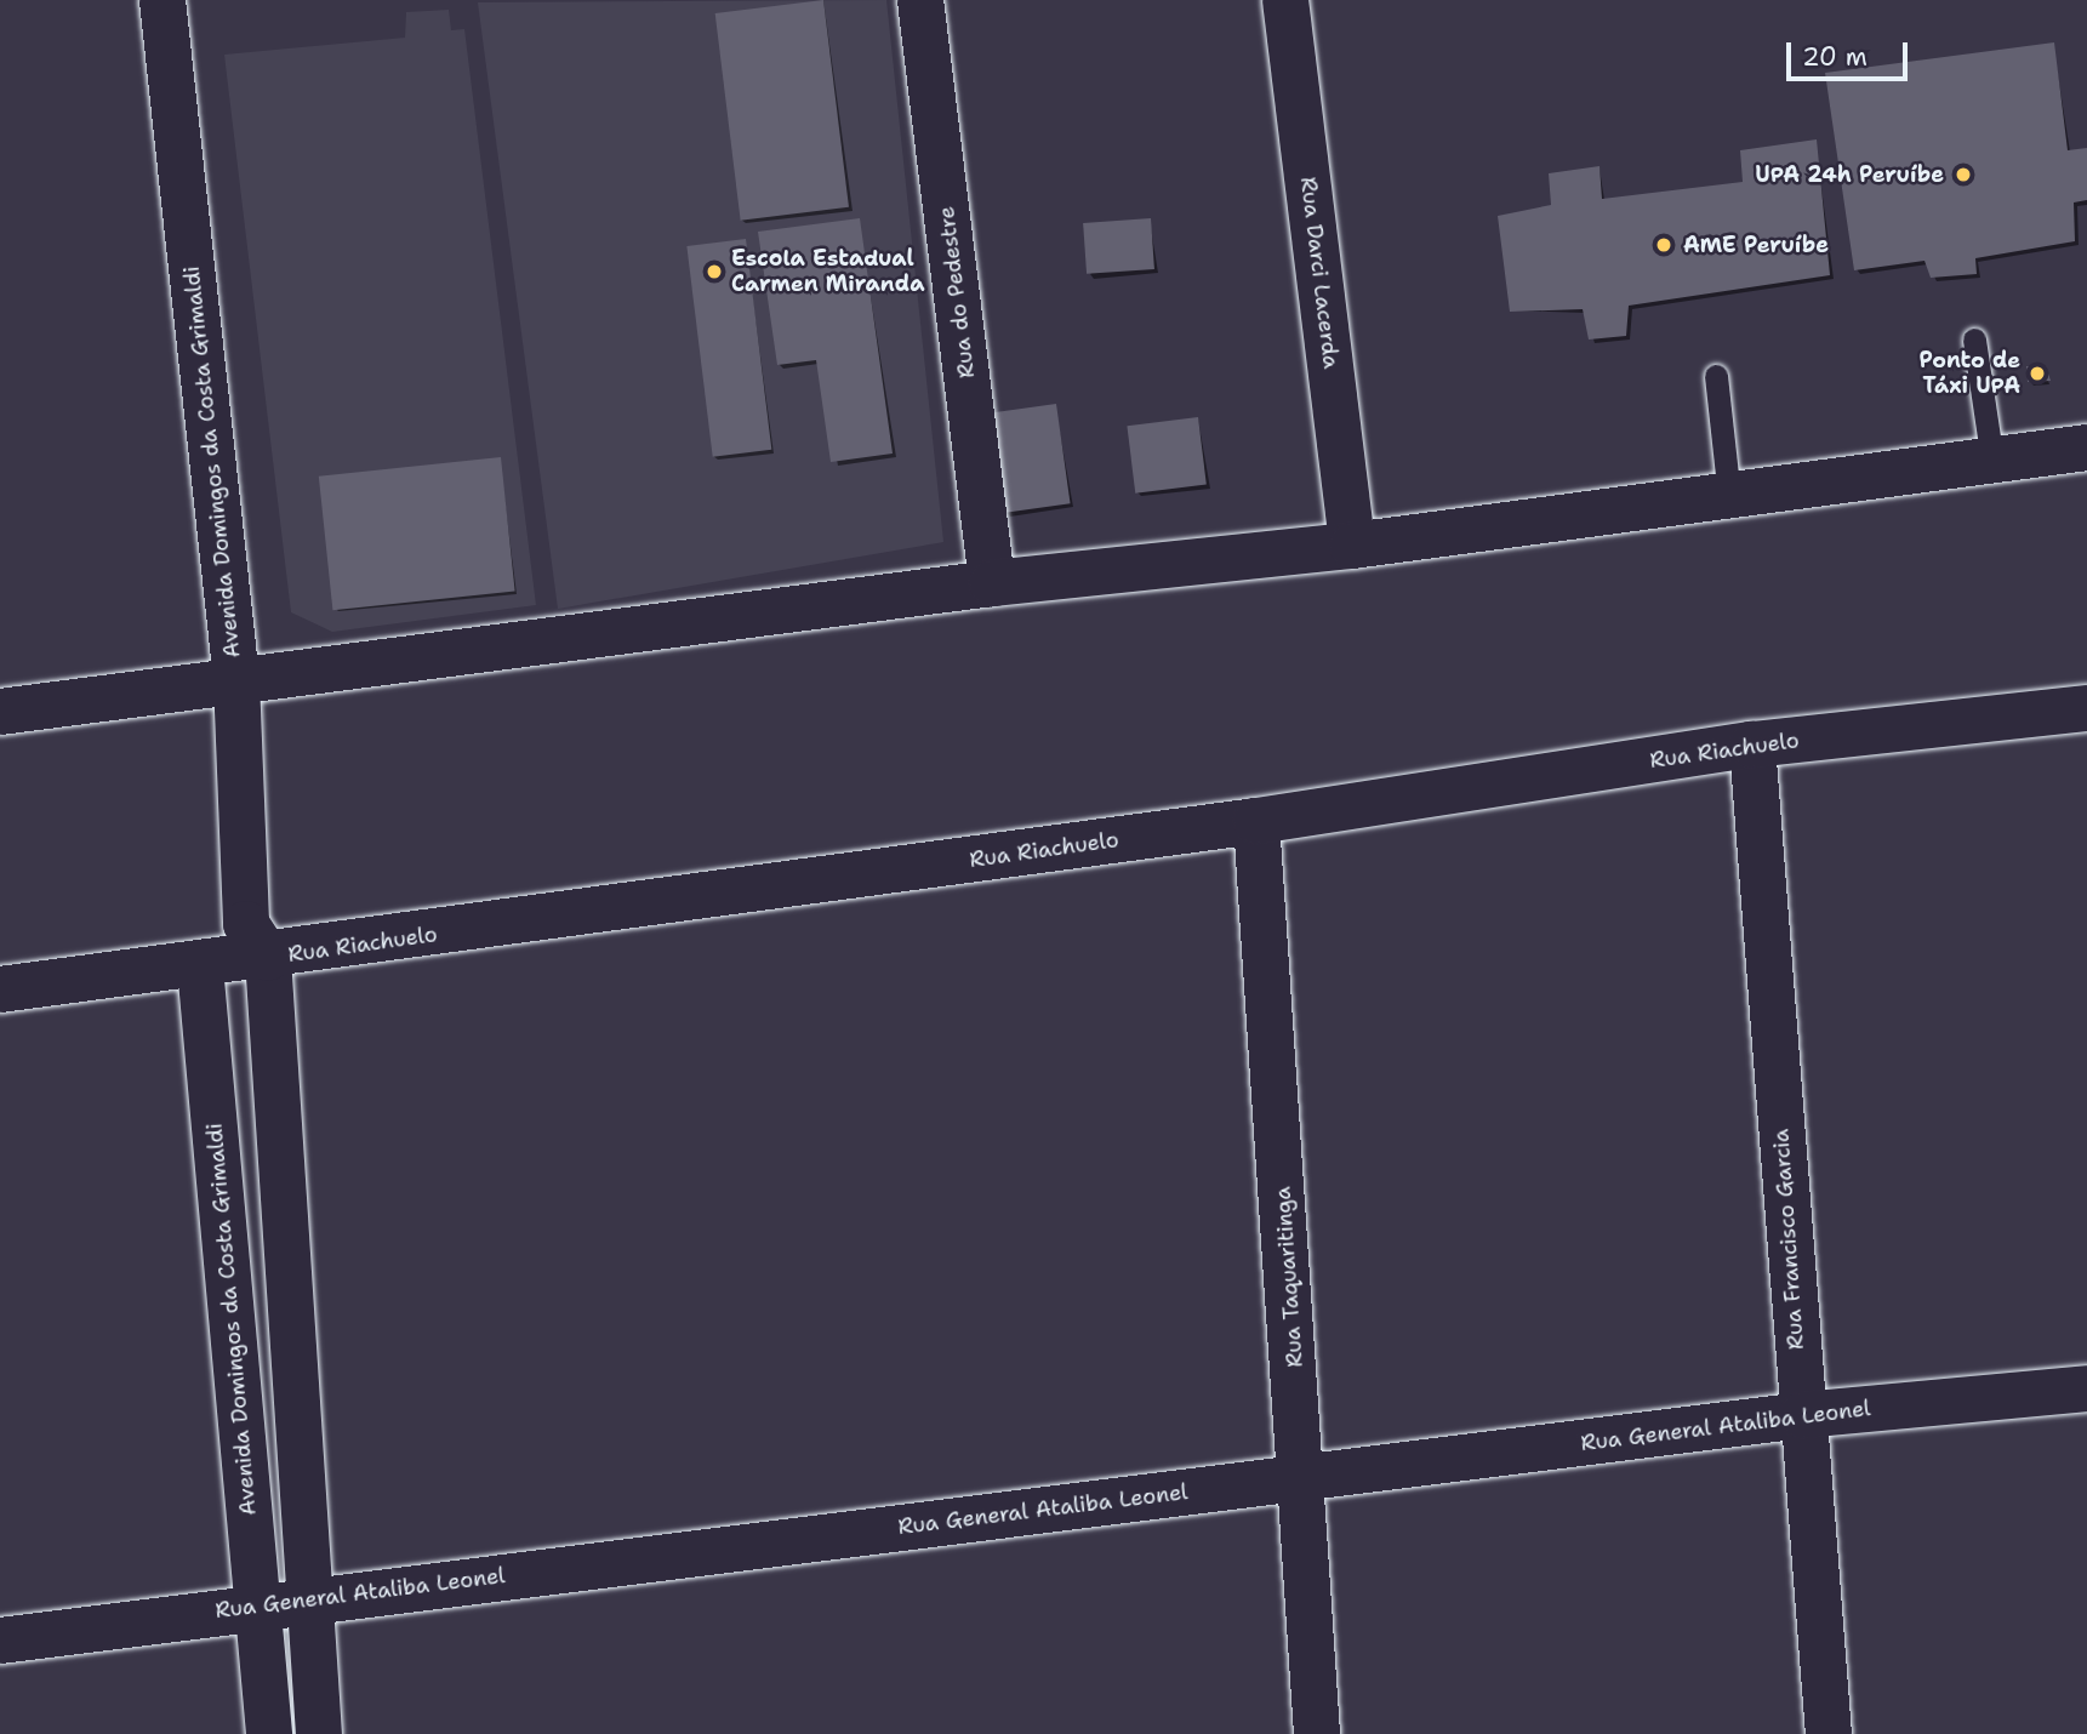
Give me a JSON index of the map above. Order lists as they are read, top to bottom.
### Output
{
  "streets": {
    "street": [
      "Rua Darci Lacerda",
      "Rua do Pedestre",
      "Avenida Domingos da Costa Grimaldi",
      "Rua Riachuelo",
      "Rua Francisco Garcia",
      "Rua Taquaritinga",
      "Rua General Ataliba Leonel"
    ]
  },
  "crossings": [
    ["Avenida Domingos da Costa Grimaldi", "Rua Riachuelo"],
    ["Avenida Domingos da Costa Grimaldi", "Rua General Ataliba Leonel"],
    ["Rua Riachuelo", "Rua Francisco Garcia"],
    ["Rua Riachuelo", "Rua Taquaritinga"],
    ["Rua Francisco Garcia", "Rua General Ataliba Leonel"],
    ["Rua Taquaritinga", "Rua General Ataliba Leonel"]
  ],
  "places": [
    "UPA 24h Peruíbe",
    "AME Peruíbe",
    "Escola Estadual Carmen Miranda",
    "Ponto de Táxi UPA"
  ],
  "scale_bar": "20 m"
}
